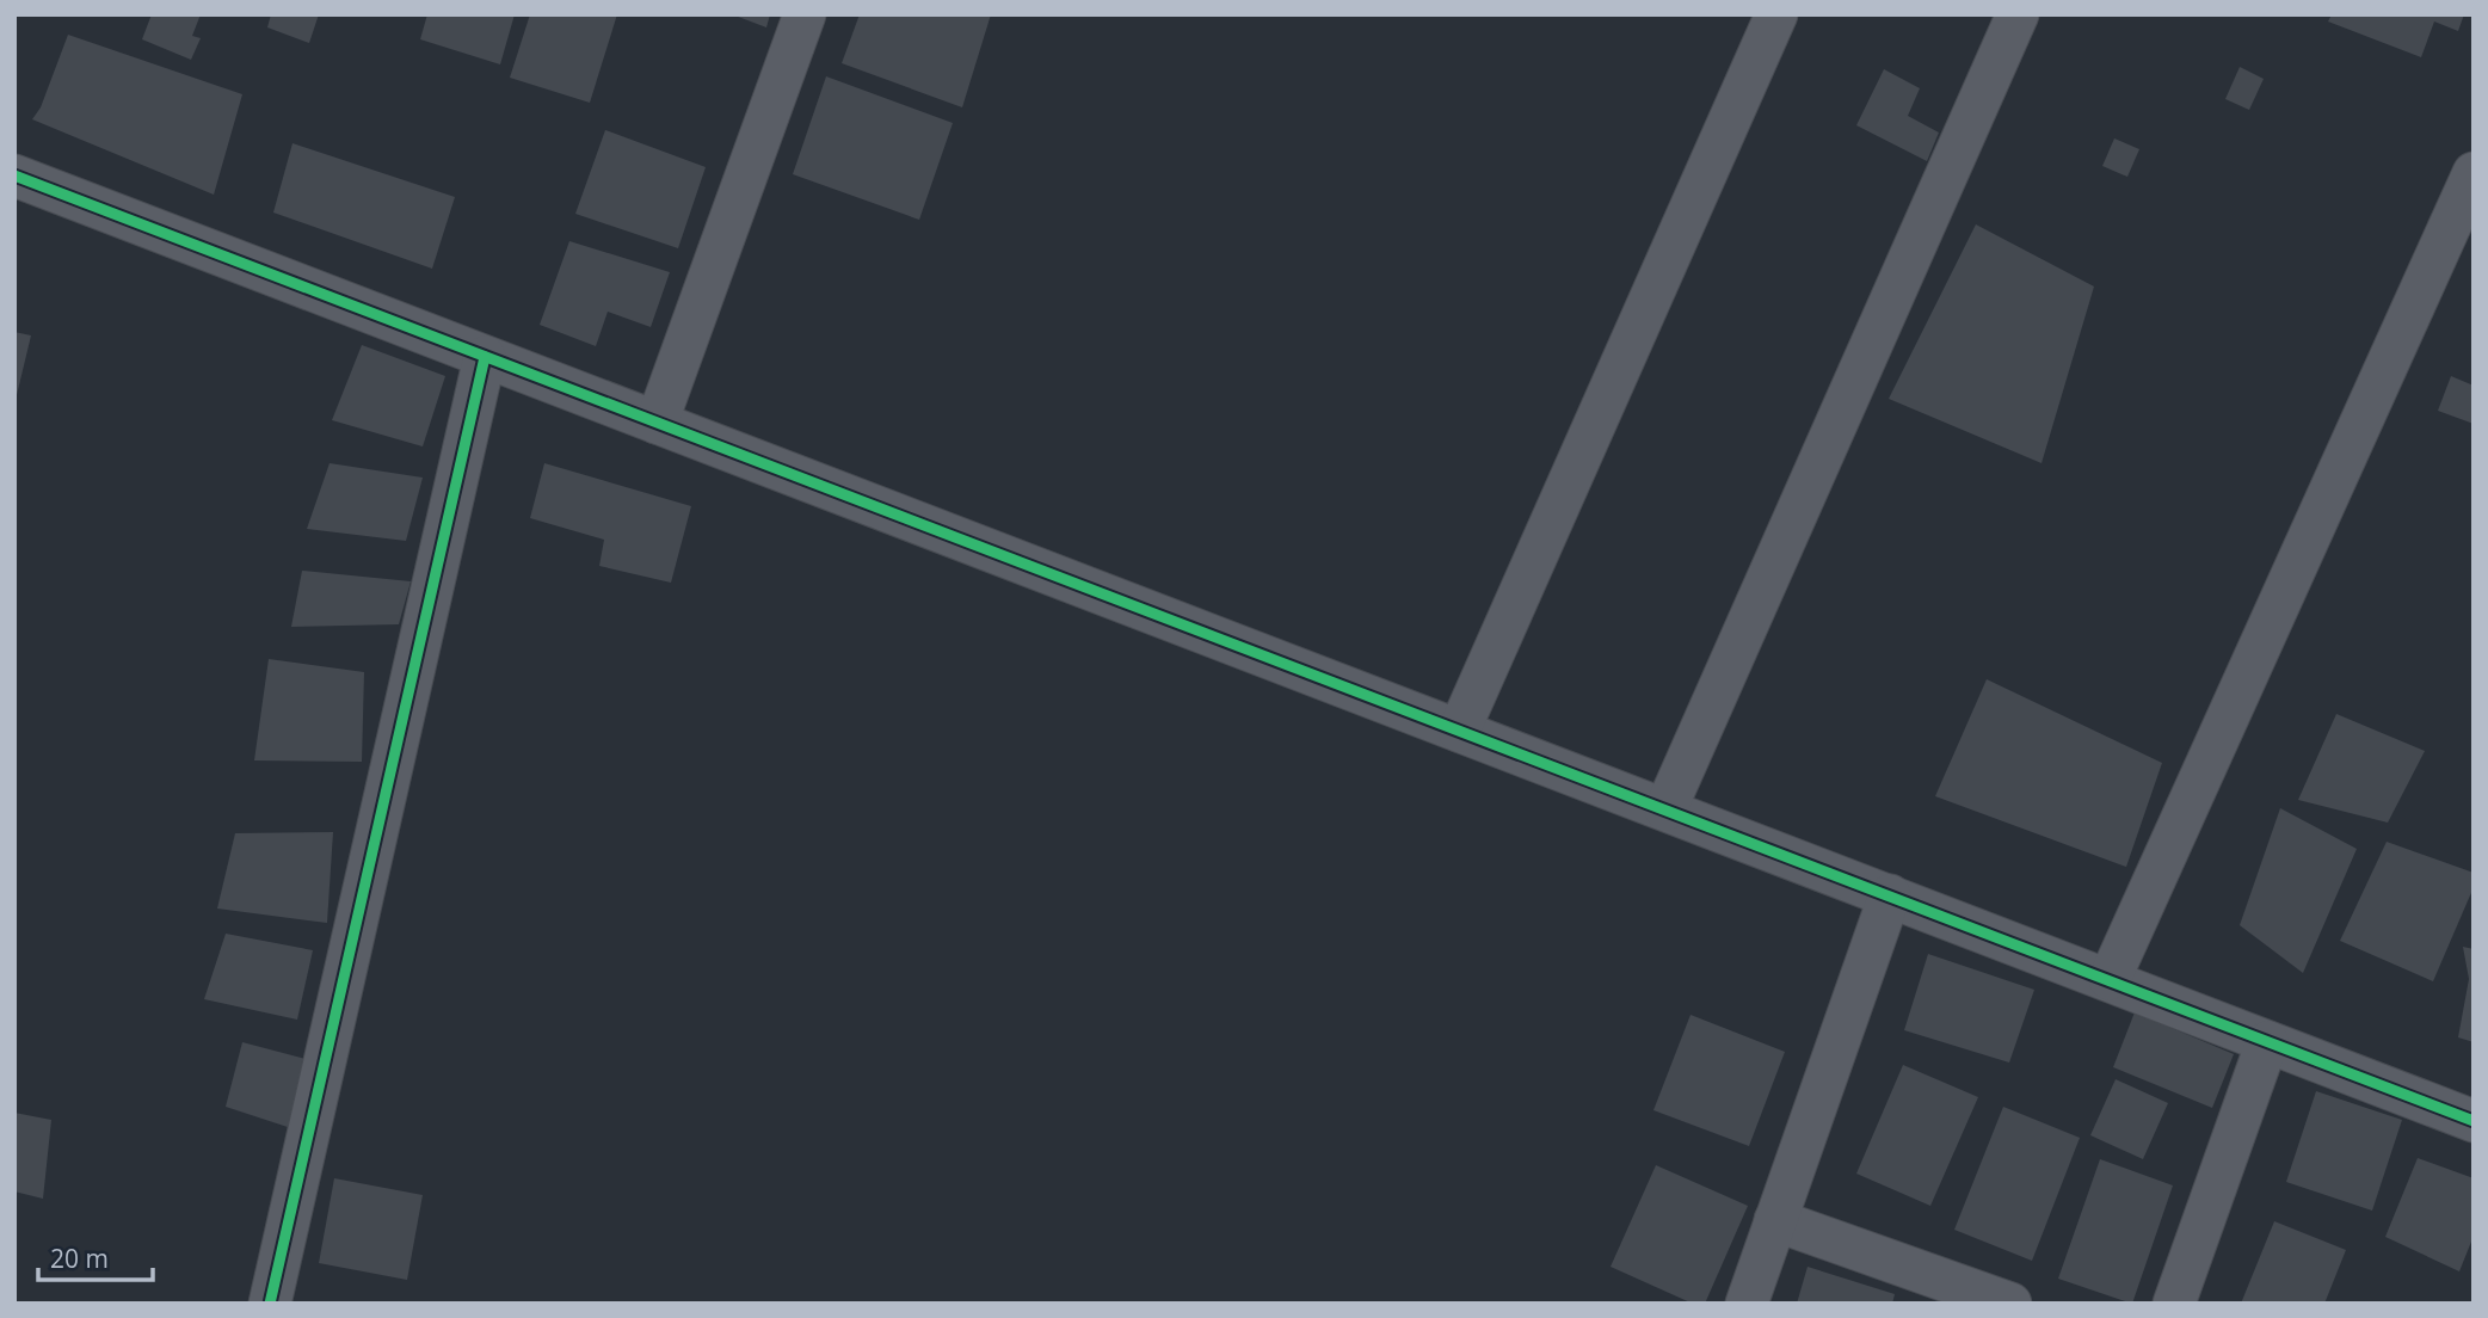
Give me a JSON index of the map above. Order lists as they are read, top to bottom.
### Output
{
  "scale_bar": "20 m"
}
